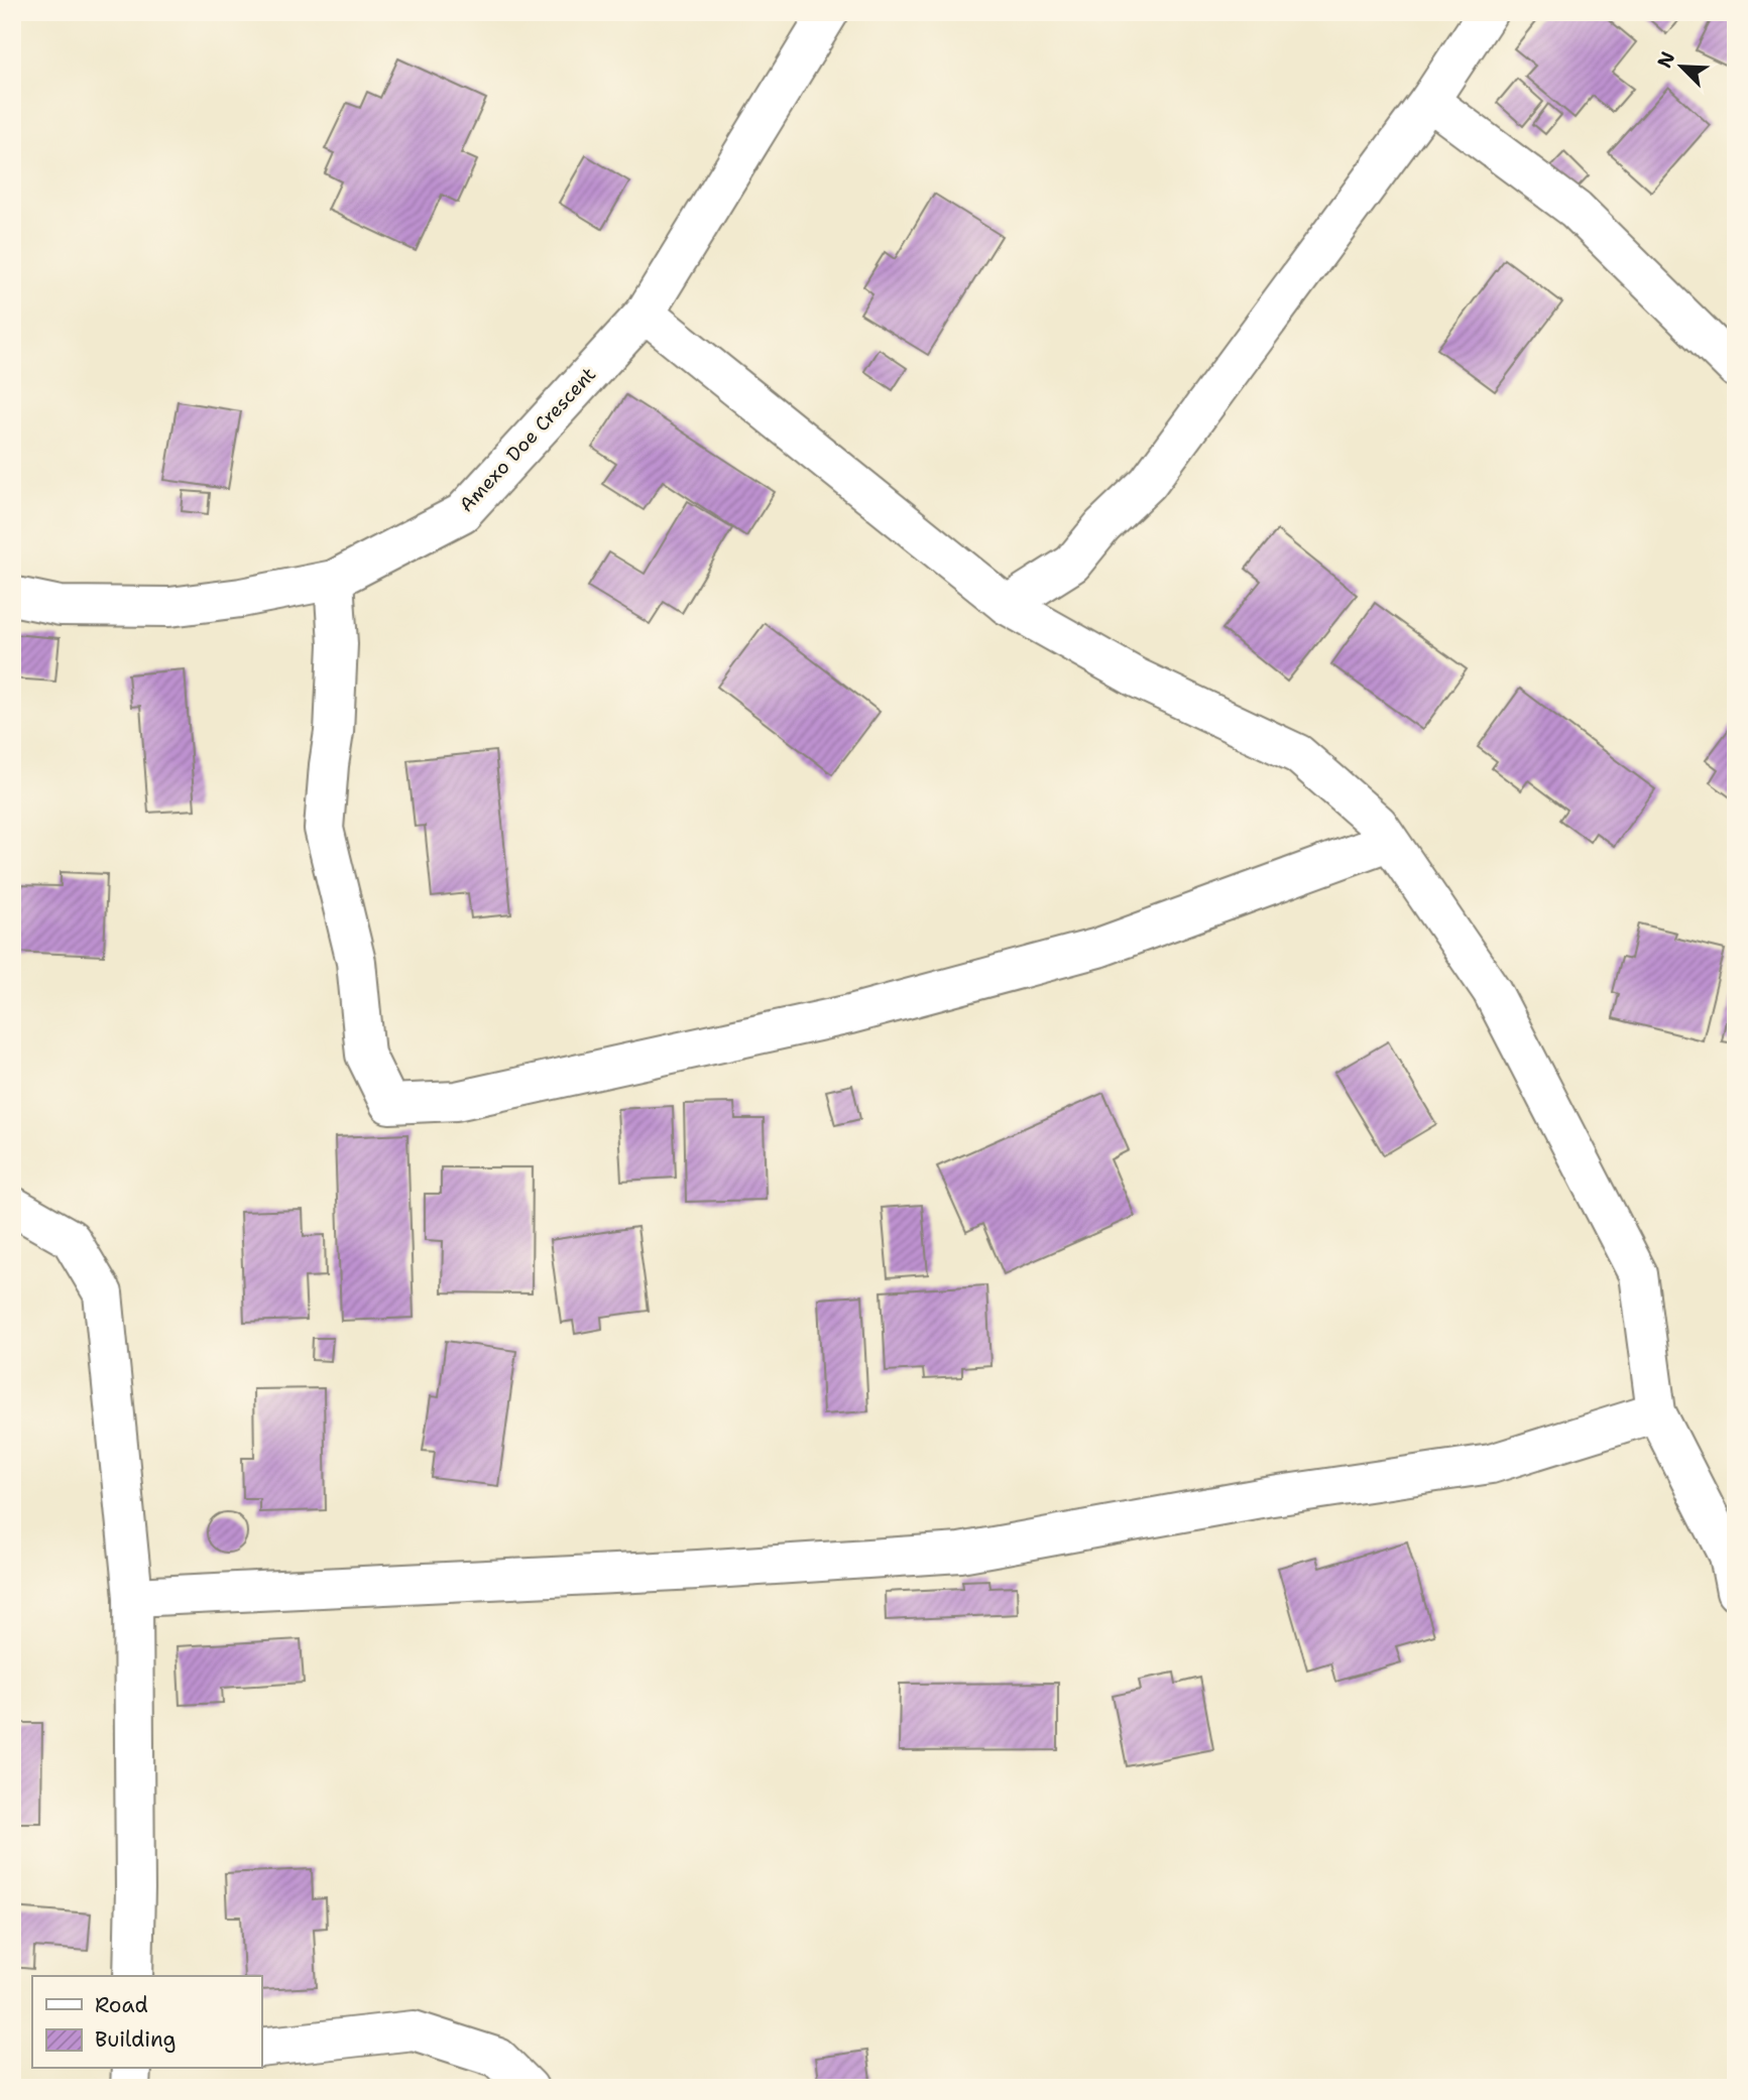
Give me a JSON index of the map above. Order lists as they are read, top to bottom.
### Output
{
  "streets": {
    "street": ["Amexo Doe Crescent"]
  },
  "legend": ["Road", "Building"],
  "north": "top left"
}
